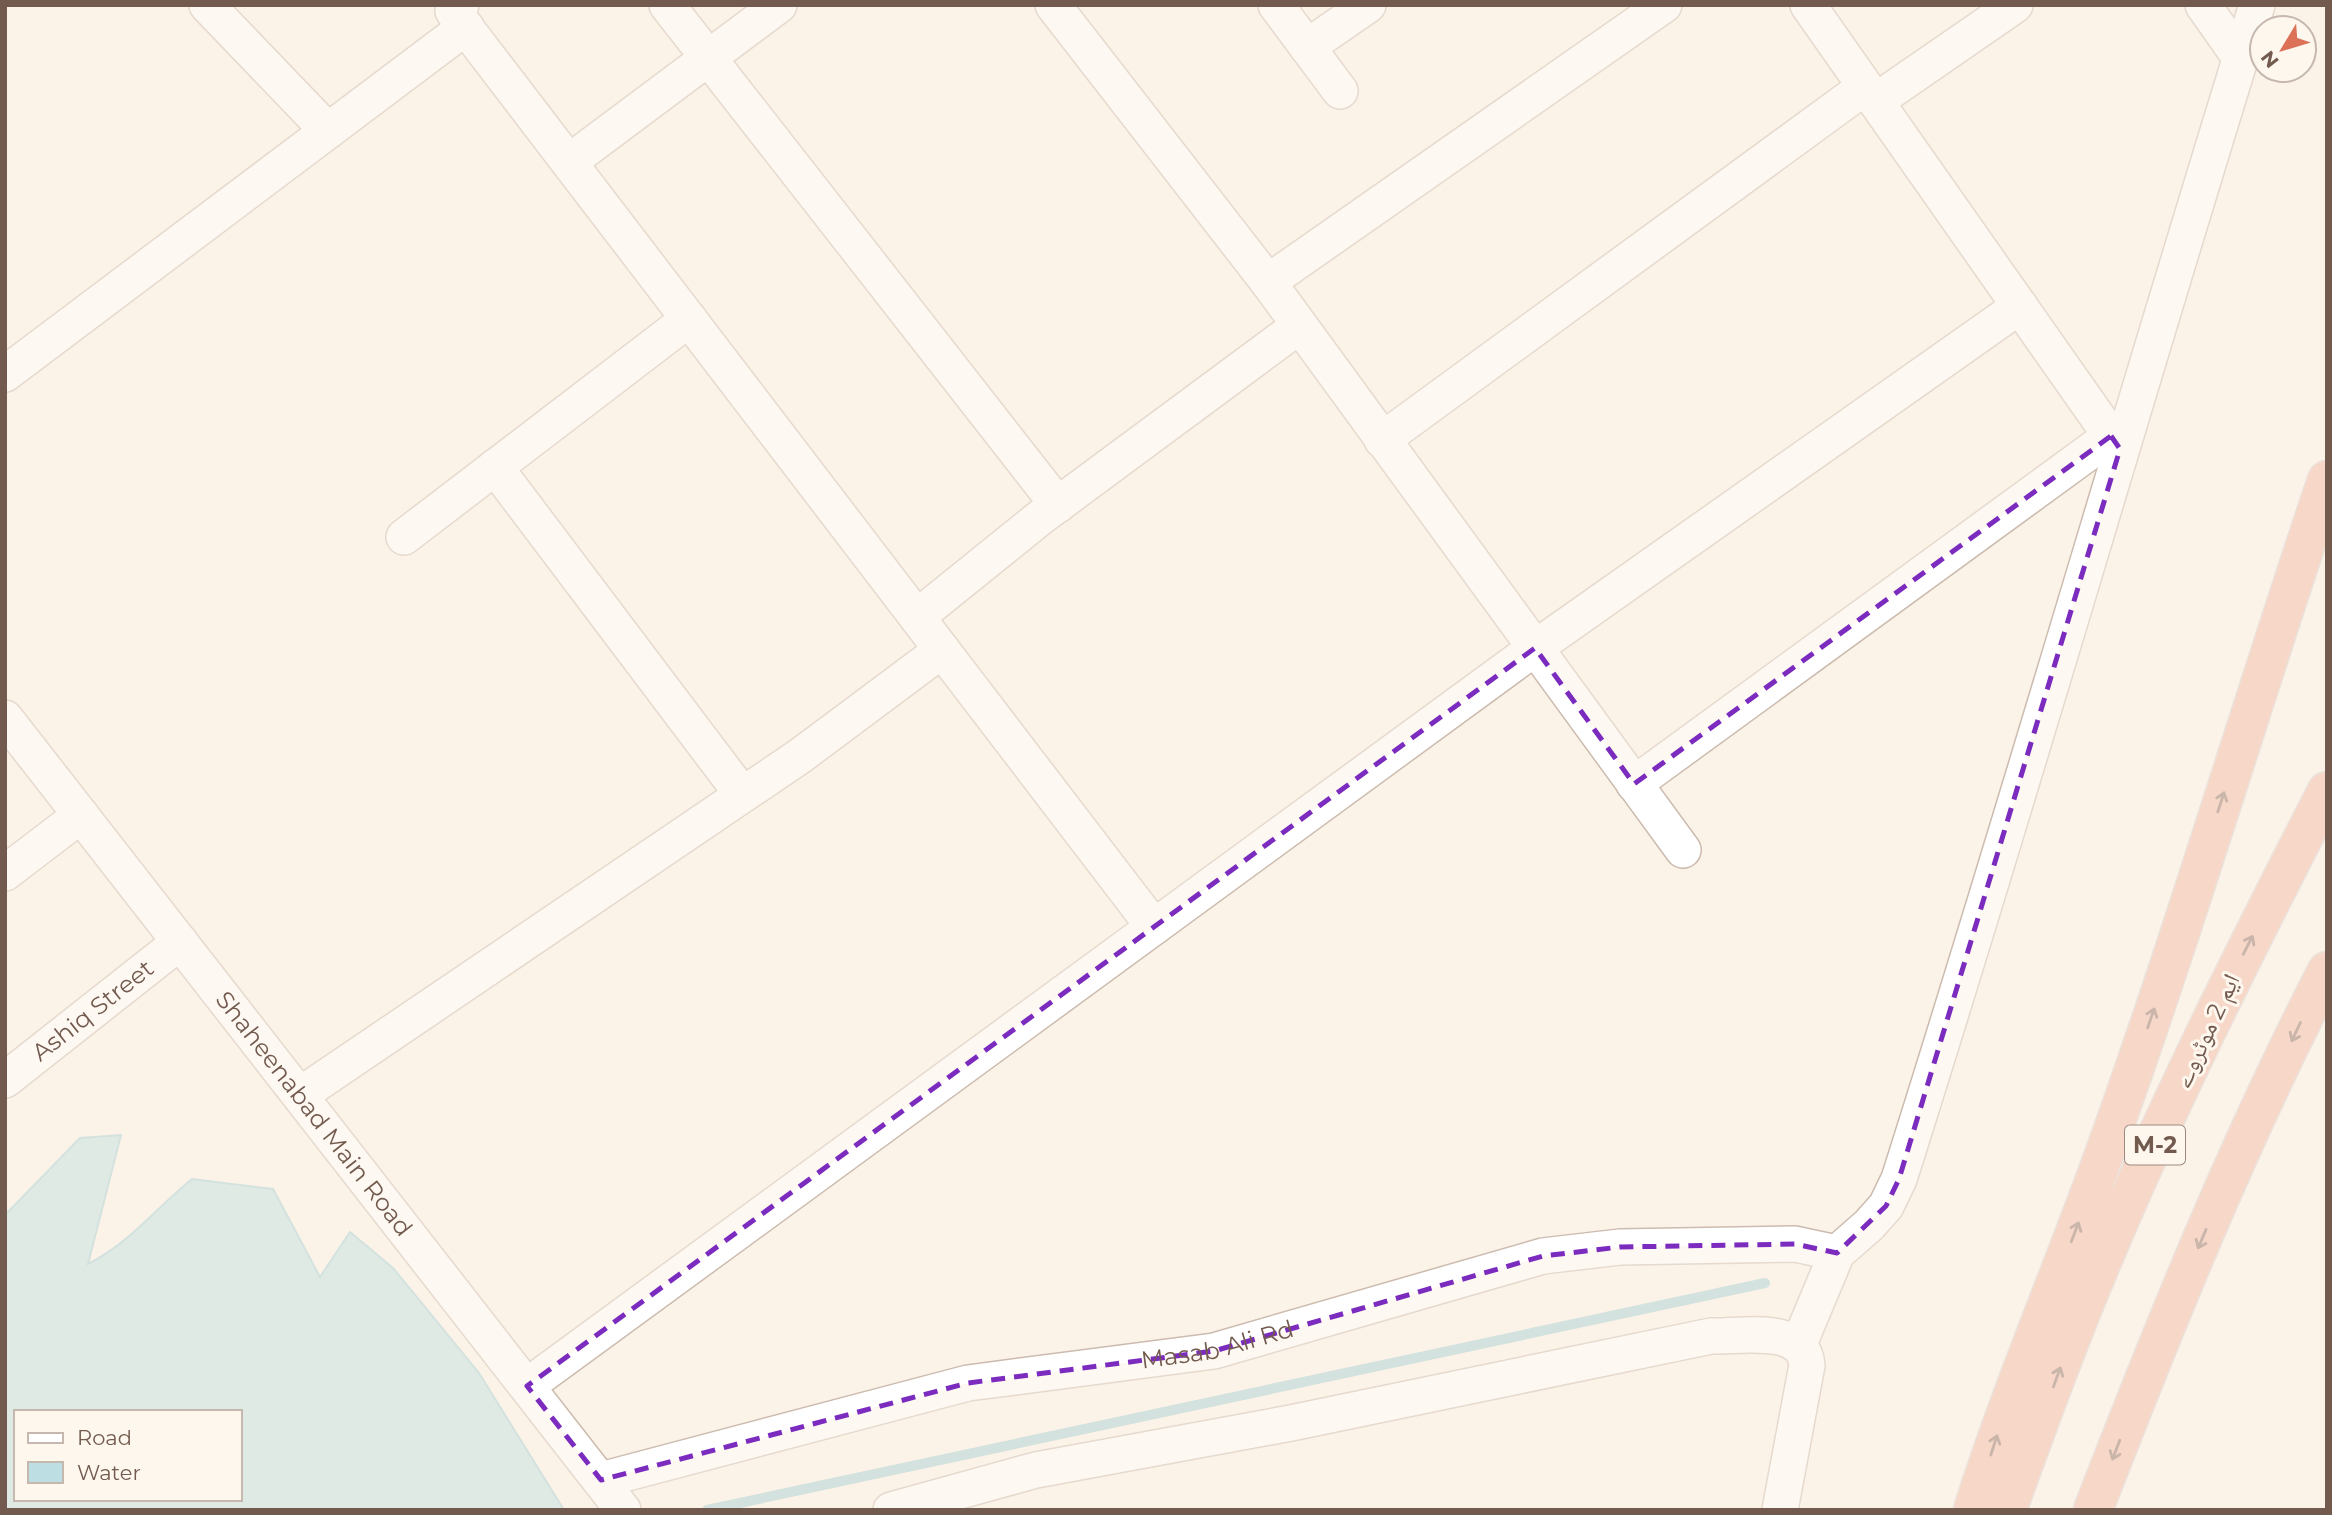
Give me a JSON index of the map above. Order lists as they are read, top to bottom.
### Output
{
  "streets": {
    "highway": ["ایم 2 موٹروے", "M-2"],
    "street": ["Ashiq Street", "Shaheenabad Main Road", "Masab Ali Rd"]
  },
  "crossings": [
    ["Ashiq Street", "Shaheenabad Main Road"],
    ["Shaheenabad Main Road", "Masab Ali Rd"]
  ],
  "legend": ["Road", "Water"],
  "north": "bottom left"
}
